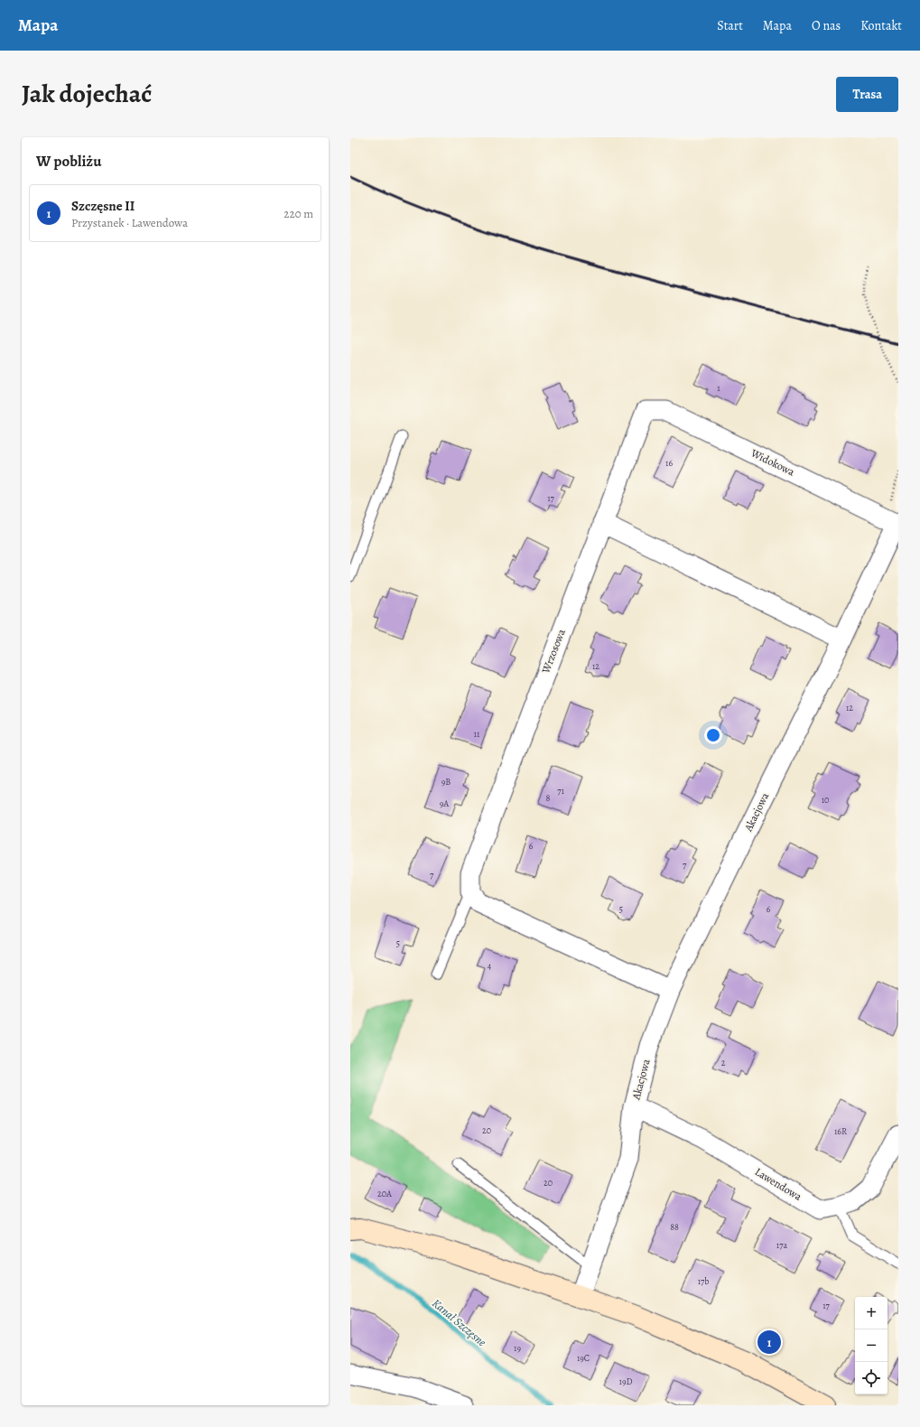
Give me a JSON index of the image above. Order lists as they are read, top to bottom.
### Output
{
  "streets": {
    "street": [
      "Widokowa",
      "Wrzosowa",
      "Akacjowa",
      "Lawendowa"
    ]
  },
  "crossings": [
    ["Widokowa", "Wrzosowa"],
    ["Widokowa", "Akacjowa"],
    ["Akacjowa", "Lawendowa"]
  ],
  "water": ["Kanał Szczęsne"],
  "house_numbers": [
    "1",
    "16",
    "17",
    "12",
    "12",
    "11",
    "9B",
    "71",
    "8",
    "10",
    "9A",
    "6",
    "7",
    "7",
    "5",
    "6",
    "5",
    "4",
    "2",
    "20",
    "16R",
    "20",
    "20A",
    "88",
    "17a",
    "17b",
    "17",
    "19",
    "19C",
    "19D"
  ],
  "page": {
    "header": "Mapa",
    "nav": [
      "Start",
      "Mapa",
      "O nas",
      "Kontakt"
    ],
    "title": "Jak dojechać",
    "buttons": "Trasa",
    "heading": "W pobliżu",
    "list": [
      {
        "mark": "1",
        "name": "Szczęsne II",
        "note": "Przystanek · Lawendowa",
        "value": "220 m"
      }
    ],
    "map_buttons": ["+", "−"],
    "pins": "1"
  }
}
